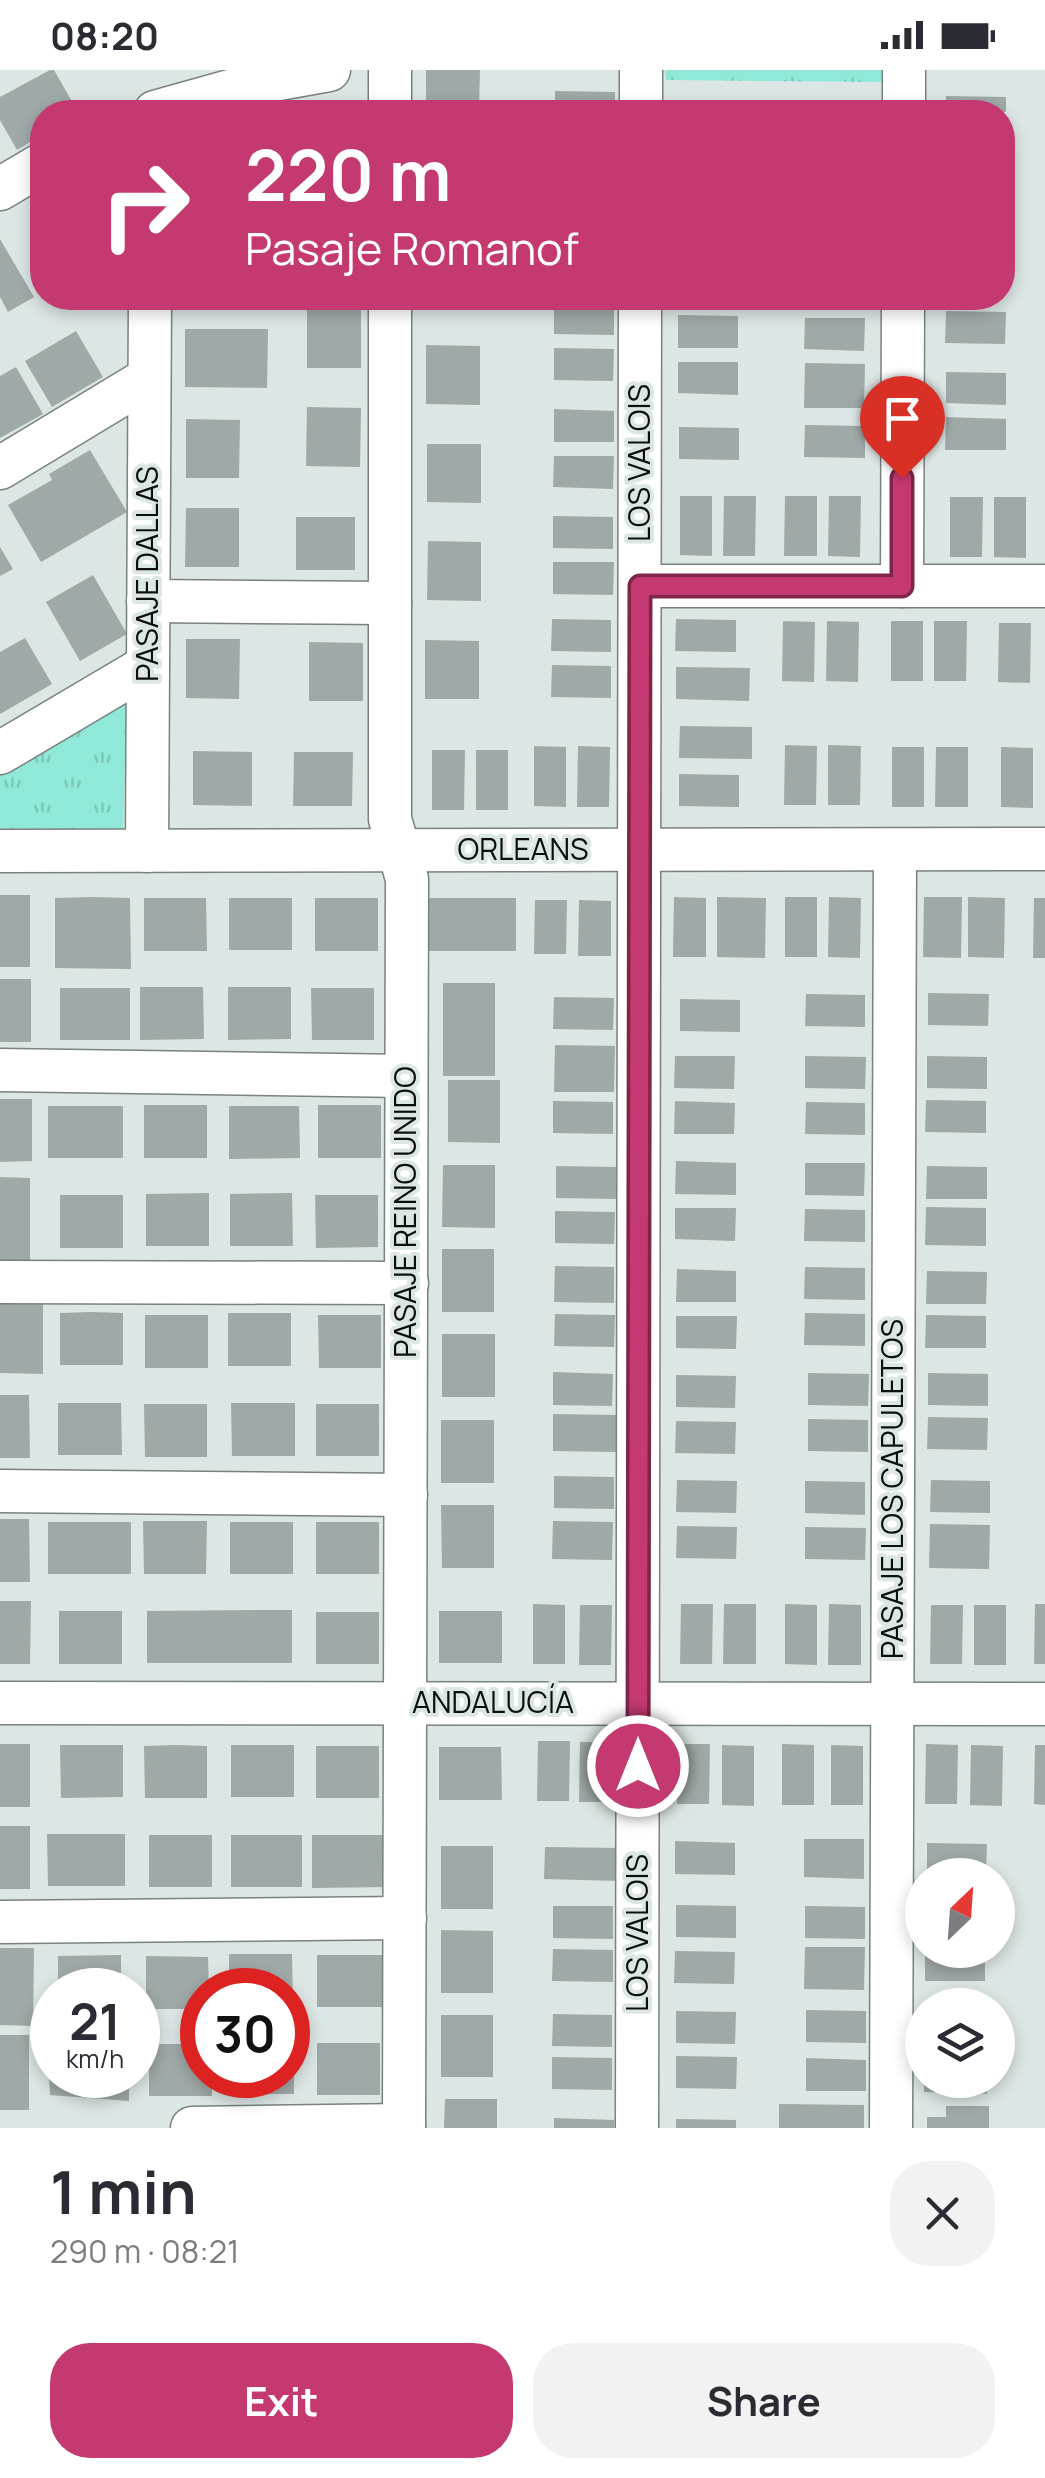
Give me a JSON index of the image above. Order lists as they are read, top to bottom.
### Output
{
  "streets": {
    "street": [
      "LOS VALOIS",
      "PASAJE DALLAS",
      "ORLEANS",
      "PASAJE REINO UNIDO",
      "PASAJE LOS CAPULETOS",
      "ANDALUCÍA"
    ]
  },
  "crossings": [
    ["LOS VALOIS", "ORLEANS"],
    ["LOS VALOIS", "ANDALUCÍA"],
    ["PASAJE DALLAS", "ORLEANS"],
    ["ORLEANS", "PASAJE REINO UNIDO"],
    ["ORLEANS", "PASAJE LOS CAPULETOS"],
    ["PASAJE REINO UNIDO", "ANDALUCÍA"],
    ["PASAJE LOS CAPULETOS", "ANDALUCÍA"]
  ],
  "north": "top right",
  "page": {
    "status": "08:20",
    "turn": ["220 m", "Pasaje Romanof"],
    "speed": "21 km/h",
    "limit": "30",
    "heading": ["1 min", "290 m · 08:21"],
    "buttons": ["Exit", "Share"]
  }
}
